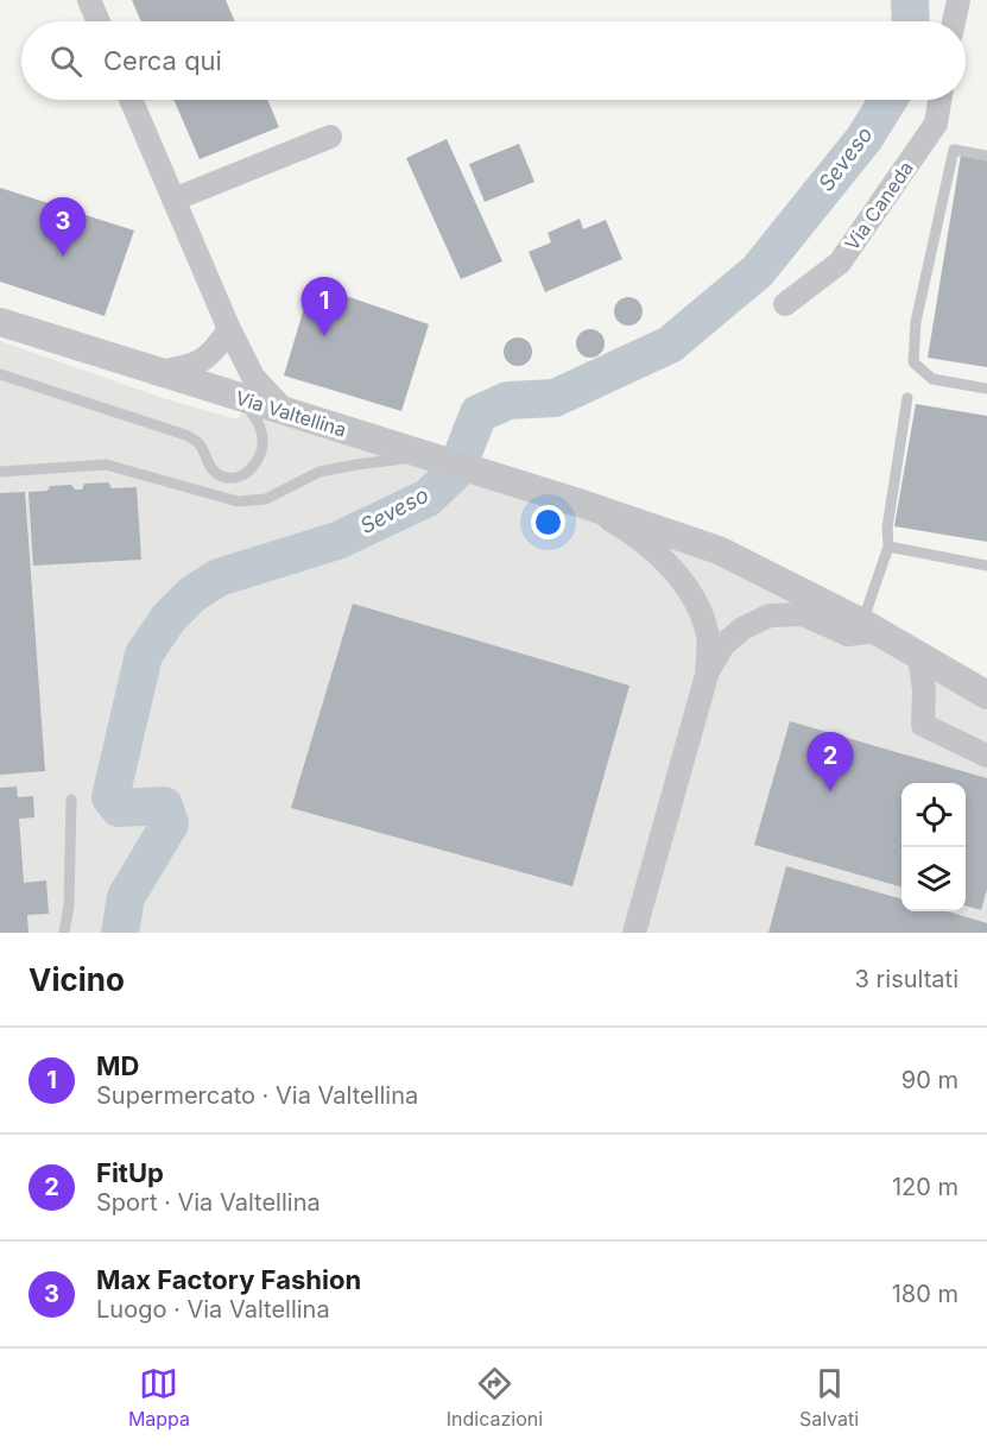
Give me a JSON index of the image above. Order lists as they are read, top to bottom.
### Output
{
  "streets": {
    "street": ["Via Caneda", "Via Valtellina"]
  },
  "water": ["Seveso"],
  "page": {
    "search": "Cerca qui",
    "pins": ["3", "1", "2"],
    "heading": ["Vicino", "3 risultati"],
    "list": [
      {
        "mark": "1",
        "name": "MD",
        "note": "Supermercato · Via Valtellina",
        "value": "90 m"
      },
      {
        "mark": "2",
        "name": "FitUp",
        "note": "Sport · Via Valtellina",
        "value": "120 m"
      },
      {
        "mark": "3",
        "name": "Max Factory Fashion",
        "note": "Luogo · Via Valtellina",
        "value": "180 m"
      }
    ],
    "nav": ["Mappa", "Indicazioni", "Salvati"]
  }
}
